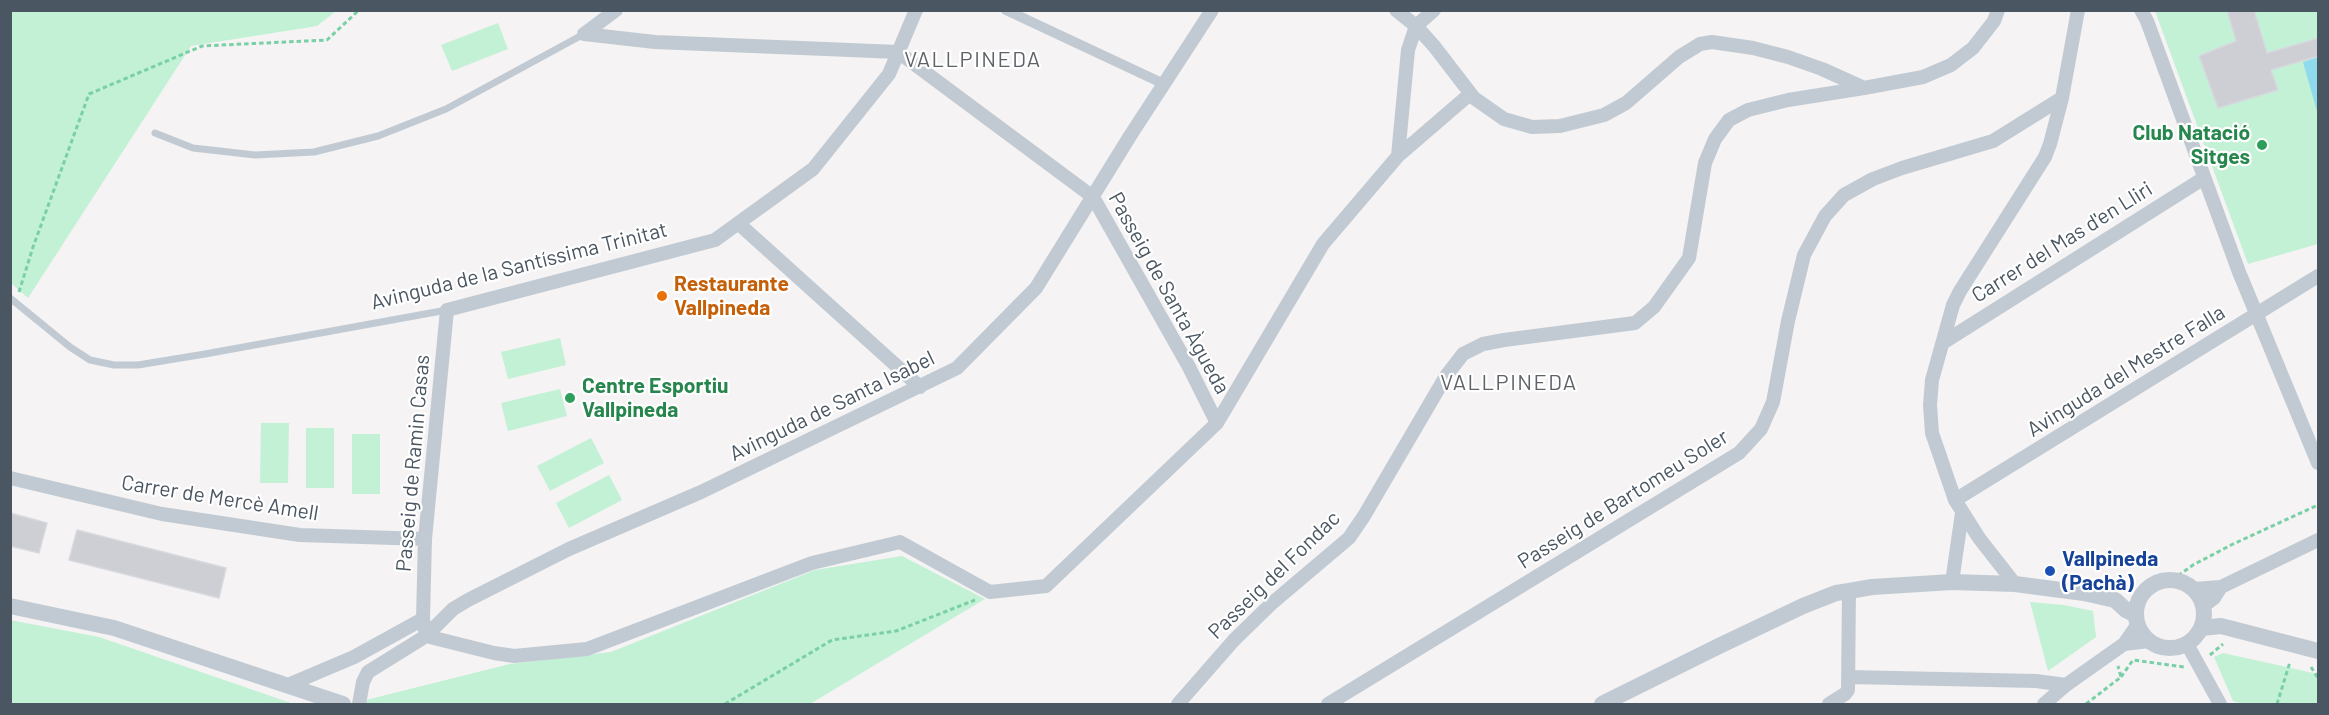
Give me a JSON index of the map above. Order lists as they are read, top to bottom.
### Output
{
  "streets": {
    "street": [
      "Carrer del Mas d'en Lliri",
      "Avinguda de la Santíssima Trinitat",
      "Passeig de Santa Àgueda",
      "Avinguda del Mestre Falla",
      "Avinguda de Santa Isabel",
      "Passeig de Ramin Casas",
      "Carrer de Mercè Amell",
      "Passeig de Bartomeu Soler",
      "Passeig del Fondac"
    ]
  },
  "crossings": [
    ["Avinguda de la Santíssima Trinitat", "Passeig de Santa Àgueda"],
    ["Avinguda de la Santíssima Trinitat", "Passeig de Ramin Casas"],
    ["Passeig de Santa Àgueda", "Avinguda de Santa Isabel"],
    ["Avinguda de Santa Isabel", "Passeig de Ramin Casas"],
    ["Passeig de Ramin Casas", "Carrer de Mercè Amell"]
  ],
  "districts": ["VALLPINEDA", "VALLPINEDA"],
  "places": [
    "Club Natació Sitges",
    "Restaurante Vallpineda",
    "Centre Esportiu Vallpineda",
    "Vallpineda (Pachà)"
  ]
}
